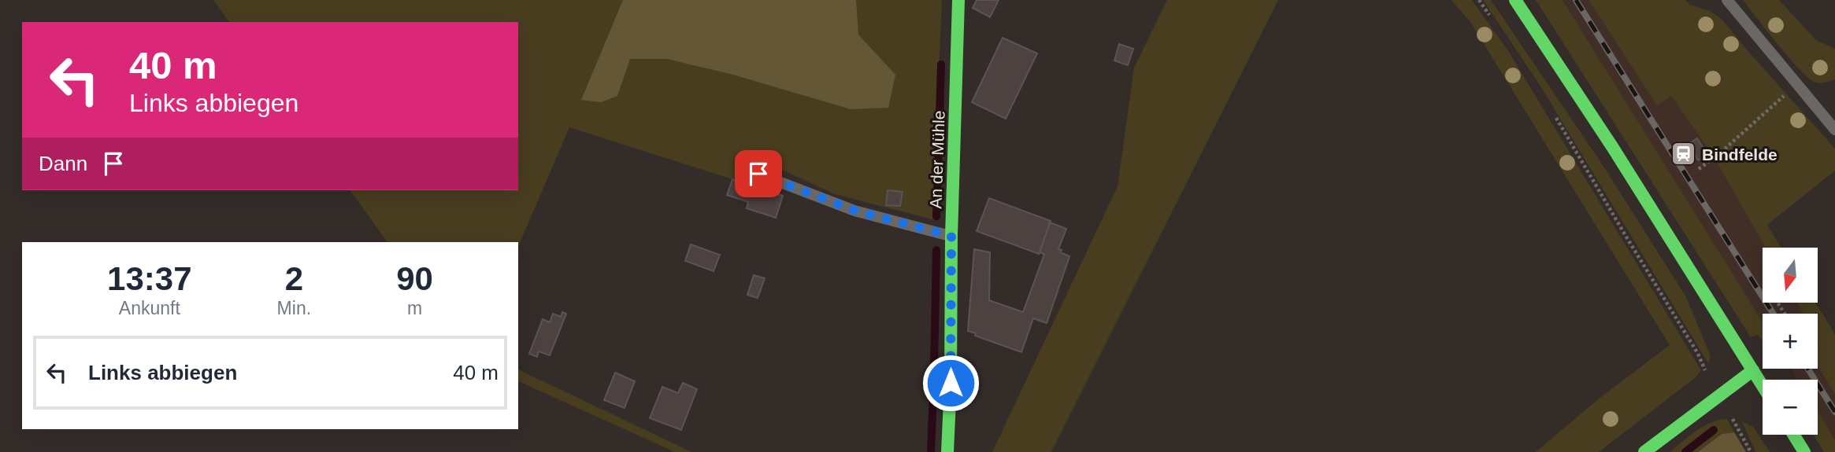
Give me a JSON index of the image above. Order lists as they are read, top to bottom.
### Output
{
  "streets": {
    "street": ["An der Mühle"]
  },
  "places": {
    "station": ["Bindfelde"]
  },
  "north": "bottom",
  "page": {
    "turn": ["40 m", "Links abbiegen"],
    "then": "Dann",
    "eta": [
      "13:37",
      "Ankunft",
      "2",
      "Min.",
      "90",
      "m"
    ],
    "map_buttons": ["+", "−"],
    "list": [
      {
        "name": "Links abbiegen",
        "value": "40 m"
      }
    ]
  }
}
